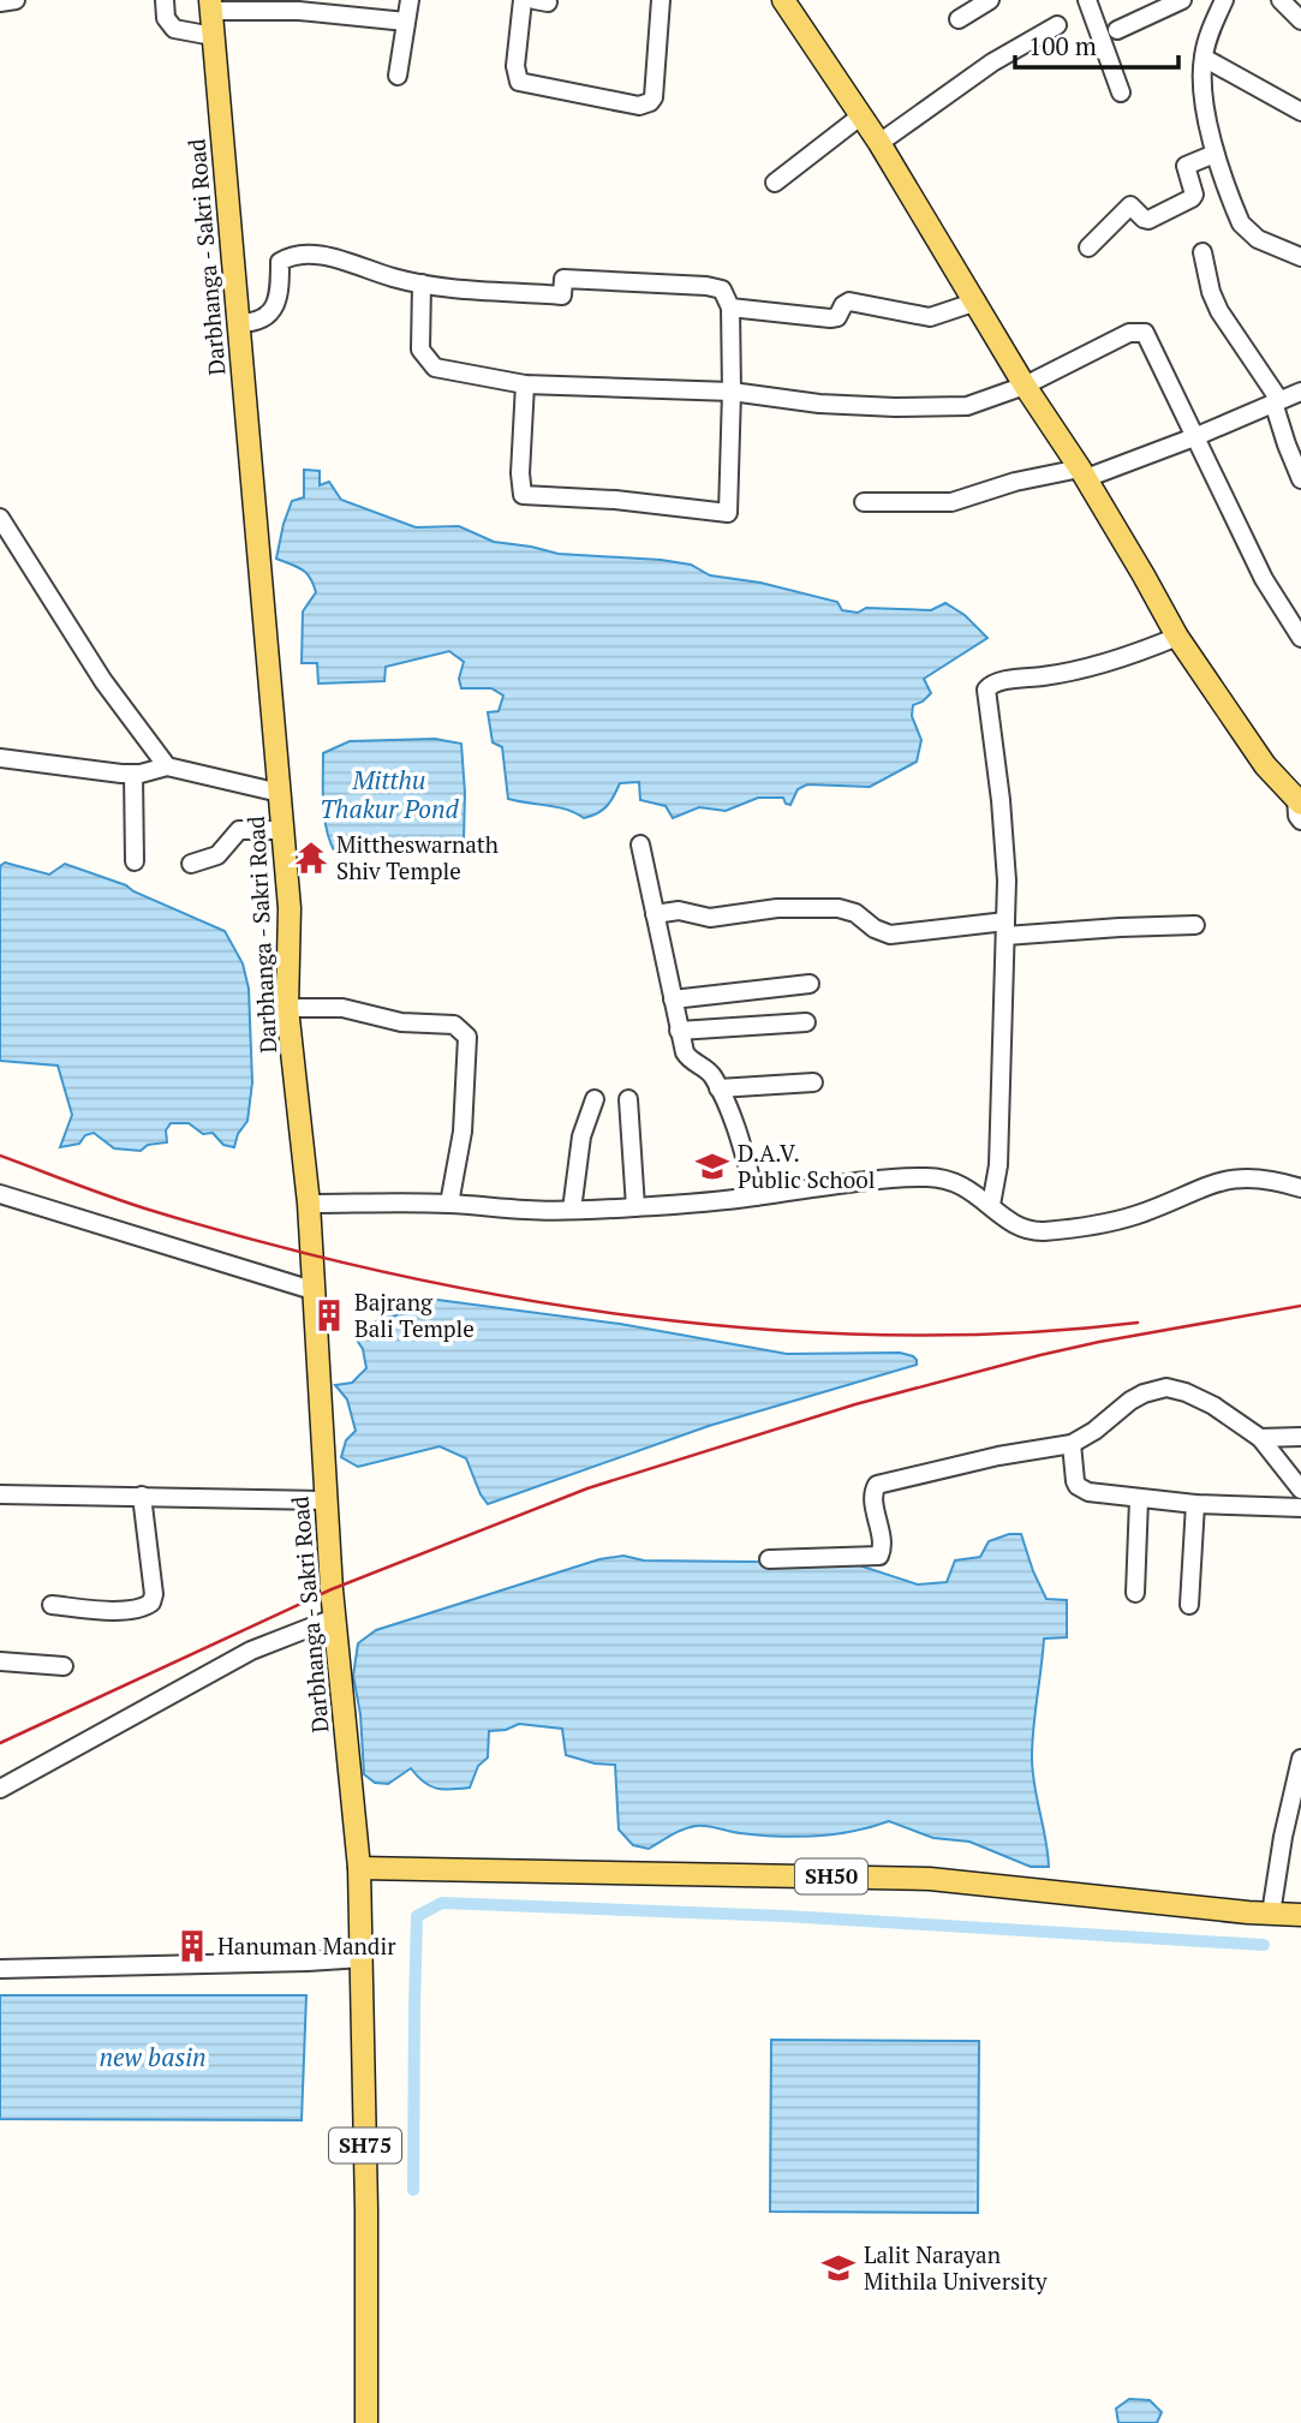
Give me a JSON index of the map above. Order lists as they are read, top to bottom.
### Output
{
  "streets": {
    "main road": ["Darbhanga - Sakri Road", "SH50", "SH75"]
  },
  "crossings": [
    ["Darbhanga - Sakri Road", "SH50"],
    ["Darbhanga - Sakri Road", "SH75"],
    ["SH50", "SH75"]
  ],
  "water": ["Mitthu Thakur Pond", "new basin"],
  "places": {
    "temple": ["Mittheswarnath Shiv Temple"],
    "school or university": ["D.A.V. Public School", "Lalit Narayan Mithila University"],
    "building": ["Bajrang Bali Temple", "Hanuman Mandir"]
  },
  "scale_bar": "100 m"
}
